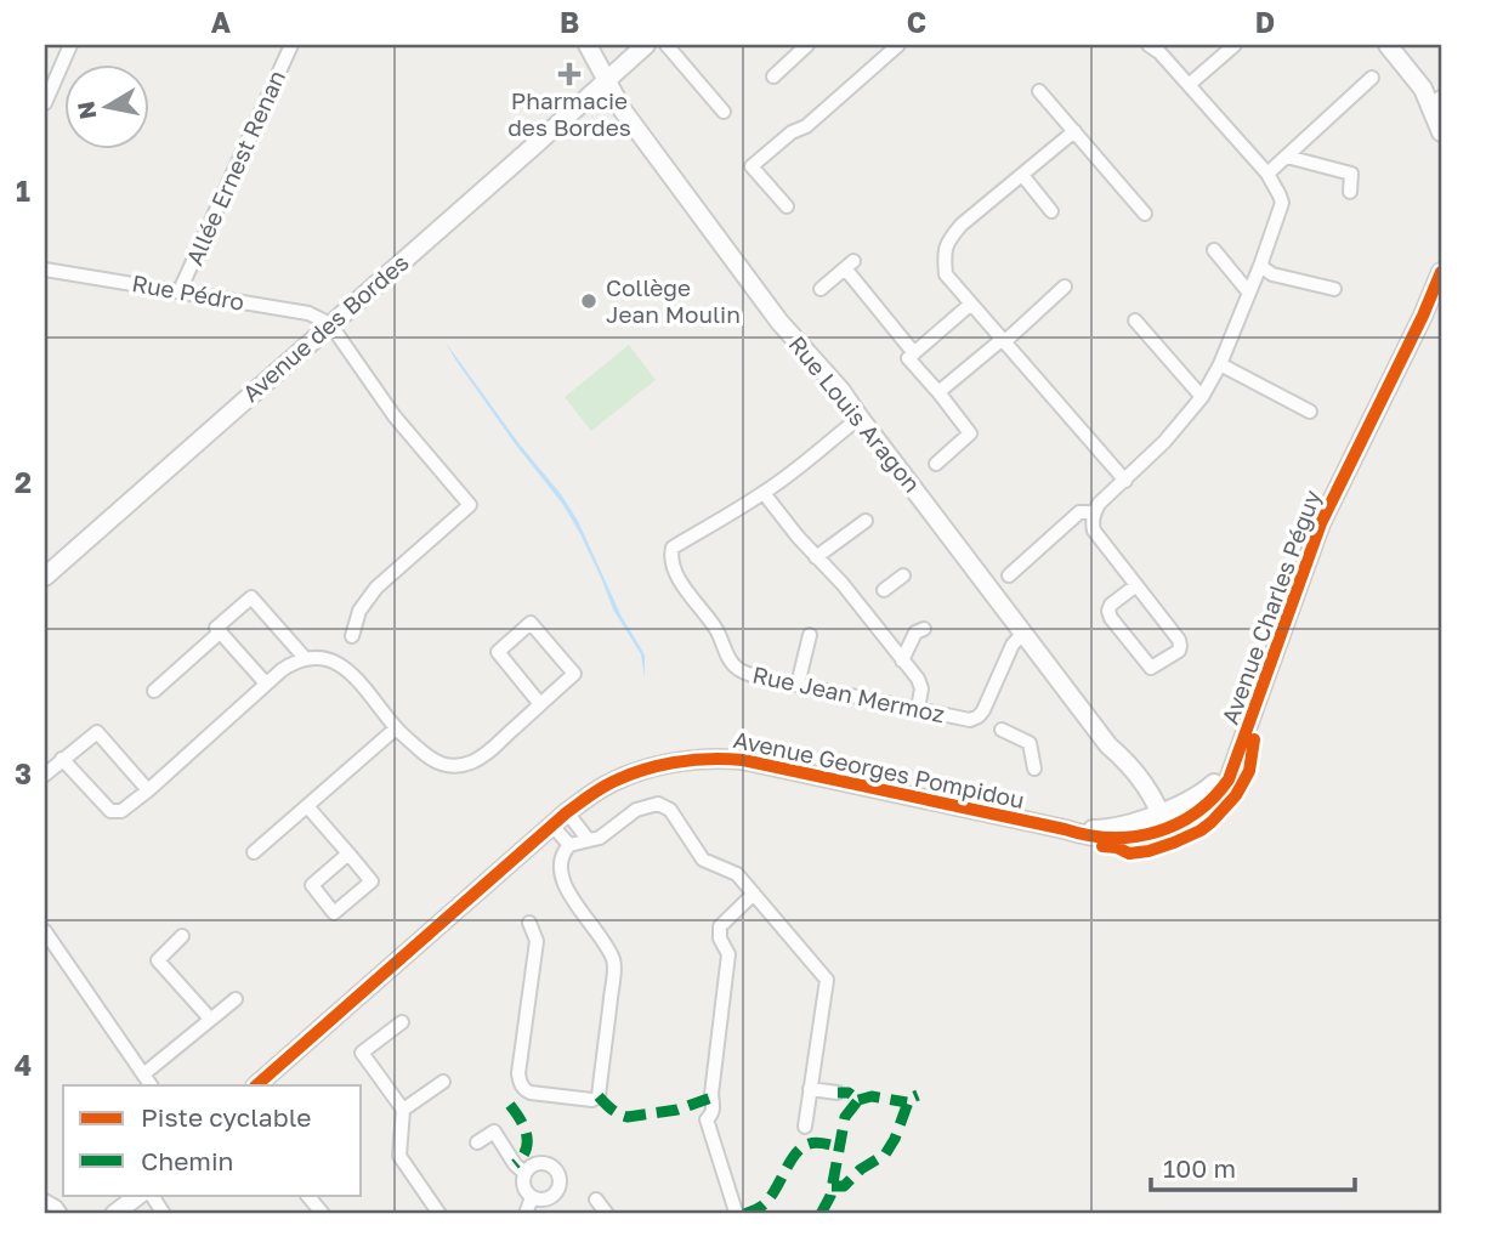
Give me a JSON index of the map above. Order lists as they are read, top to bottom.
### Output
{
  "streets": {
    "street": [
      "Allée Ernest Renan",
      "Rue Pédro",
      "Avenue des Bordes",
      "Rue Louis Aragon",
      "Avenue Charles Péguy",
      "Rue Jean Mermoz",
      "Avenue Georges Pompidou"
    ]
  },
  "crossings": [
    ["Allée Ernest Renan", "Rue Pédro"],
    ["Rue Pédro", "Avenue des Bordes"],
    ["Avenue des Bordes", "Rue Louis Aragon"],
    ["Rue Louis Aragon", "Avenue Charles Péguy"],
    ["Rue Louis Aragon", "Rue Jean Mermoz"],
    ["Rue Louis Aragon", "Avenue Georges Pompidou"],
    ["Avenue Charles Péguy", "Avenue Georges Pompidou"]
  ],
  "places": {
    "health": ["Pharmacie des Bordes"],
    "other": ["Collège Jean Moulin"]
  },
  "legend": ["Piste cyclable", "Chemin"],
  "scale_bar": "100 m",
  "north": "left",
  "grid": {
    "columns": [
      "A",
      "B",
      "C",
      "D"
    ],
    "rows": [
      "1",
      "2",
      "3",
      "4"
    ]
  }
}
